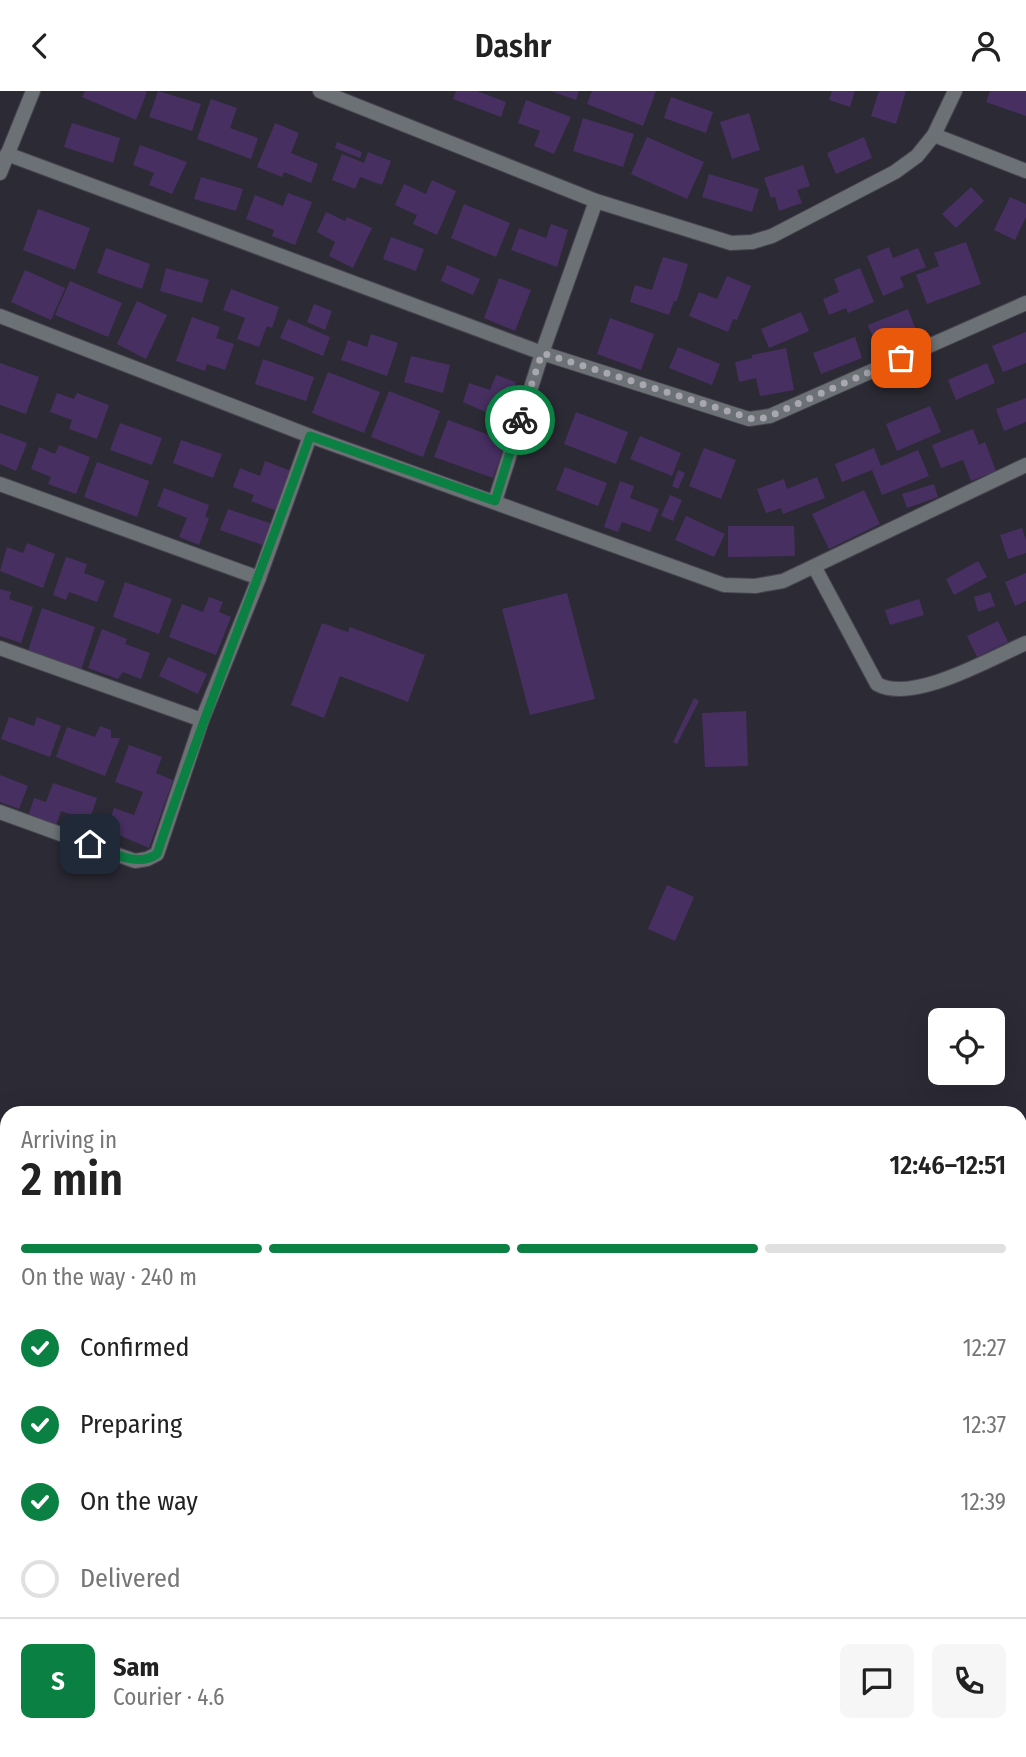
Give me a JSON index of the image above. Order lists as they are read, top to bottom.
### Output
{
  "page": {
    "header": "Dashr",
    "heading": ["2 min", "Arriving in", "12:46–12:51"],
    "panel": ["Sam", "Courier · 4.6"],
    "bar": "On the way · 240 m",
    "list": [
      ["Confirmed", "12:27"],
      ["Preparing", "12:37"],
      ["On the way", "12:39"],
      "Delivered"
    ],
    "round": "S"
  }
}
